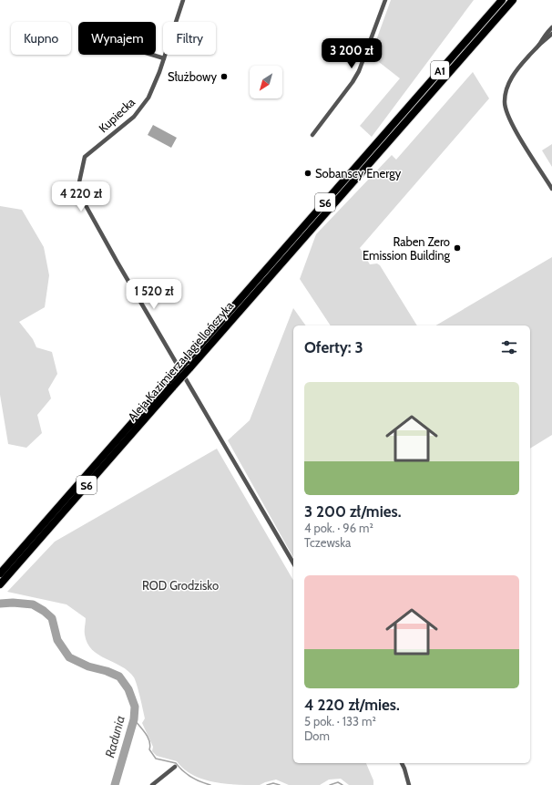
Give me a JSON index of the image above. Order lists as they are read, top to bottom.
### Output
{
  "streets": {
    "highway": ["A1", "S6", "Aleja Kazimierza Jagiellończyka"],
    "street": ["Kupiecka"]
  },
  "crossings": [
    ["A1", "Aleja Kazimierza Jagiellończyka"]
  ],
  "water": ["Radunia"],
  "parks": ["ROD Grodzisko"],
  "places": ["Służbowy", "Sobanscy Energy", "Raben Zero Emission Building"],
  "north": "bottom left",
  "page": {
    "chip": ["Kupno", "Wynajem", "Filtry"],
    "price": ["3 200 zł", "4 220 zł", "1 520 zł"],
    "heading": "Oferty: 3",
    "list": [
      {
        "name": "3 200 zł/mies.",
        "note": "4 pok. · 96 m² · Tczewska"
      },
      {
        "name": "4 220 zł/mies.",
        "note": "5 pok. · 133 m² · Dom"
      }
    ]
  }
}
